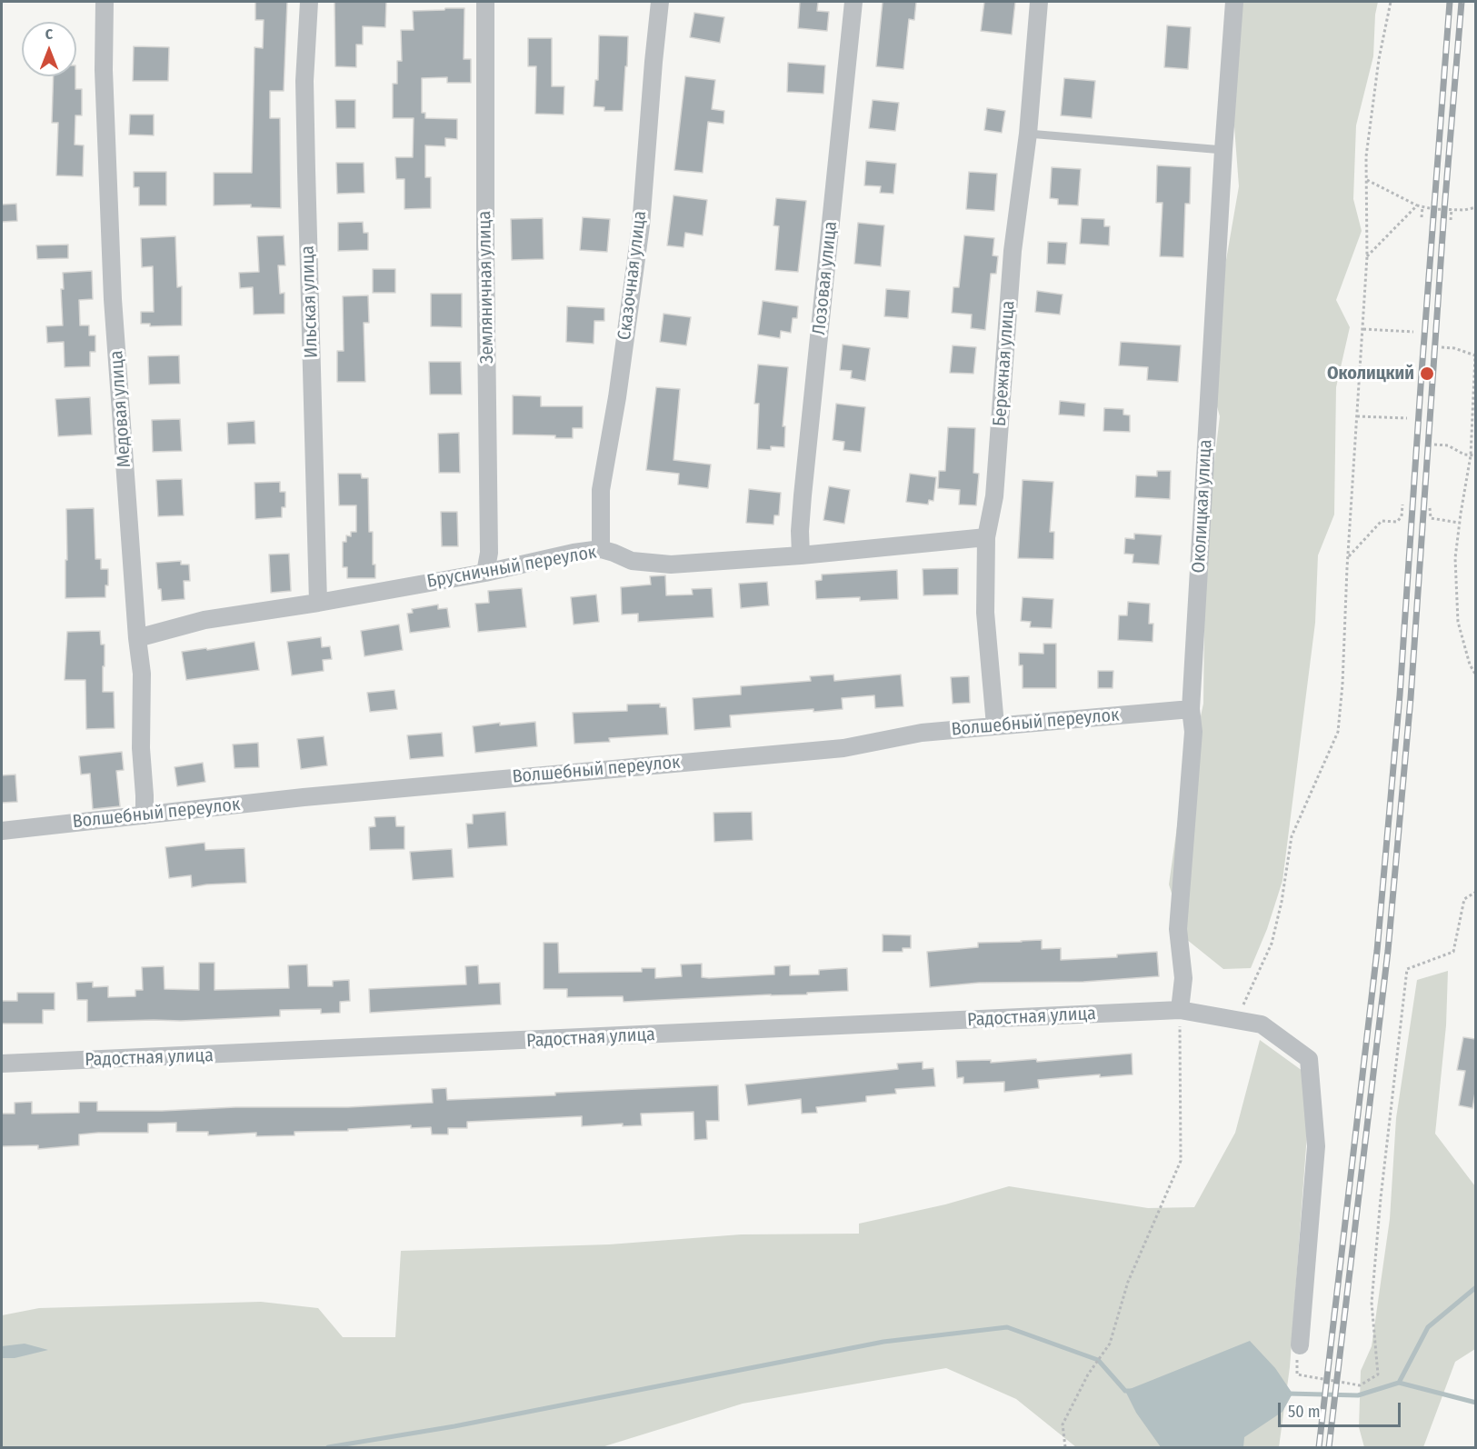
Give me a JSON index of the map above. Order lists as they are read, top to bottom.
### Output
{
  "streets": {
    "street": [
      "Сказочная улица",
      "Лозовая улица",
      "Земляничная улица",
      "Ильская улица",
      "Бережная улица",
      "Медовая улица",
      "Околицкая улица",
      "Брусничный переулок",
      "Волшебный переулок",
      "Радостная улица"
    ]
  },
  "crossings": [
    ["Сказочная улица", "Брусничный переулок"],
    ["Лозовая улица", "Брусничный переулок"],
    ["Земляничная улица", "Брусничный переулок"],
    ["Ильская улица", "Брусничный переулок"],
    ["Бережная улица", "Брусничный переулок"],
    ["Бережная улица", "Волшебный переулок"],
    ["Медовая улица", "Брусничный переулок"],
    ["Медовая улица", "Волшебный переулок"],
    ["Околицкая улица", "Волшебный переулок"],
    ["Околицкая улица", "Радостная улица"]
  ],
  "places": ["Околицкий"],
  "scale_bar": "50 m",
  "north": "top"
}
